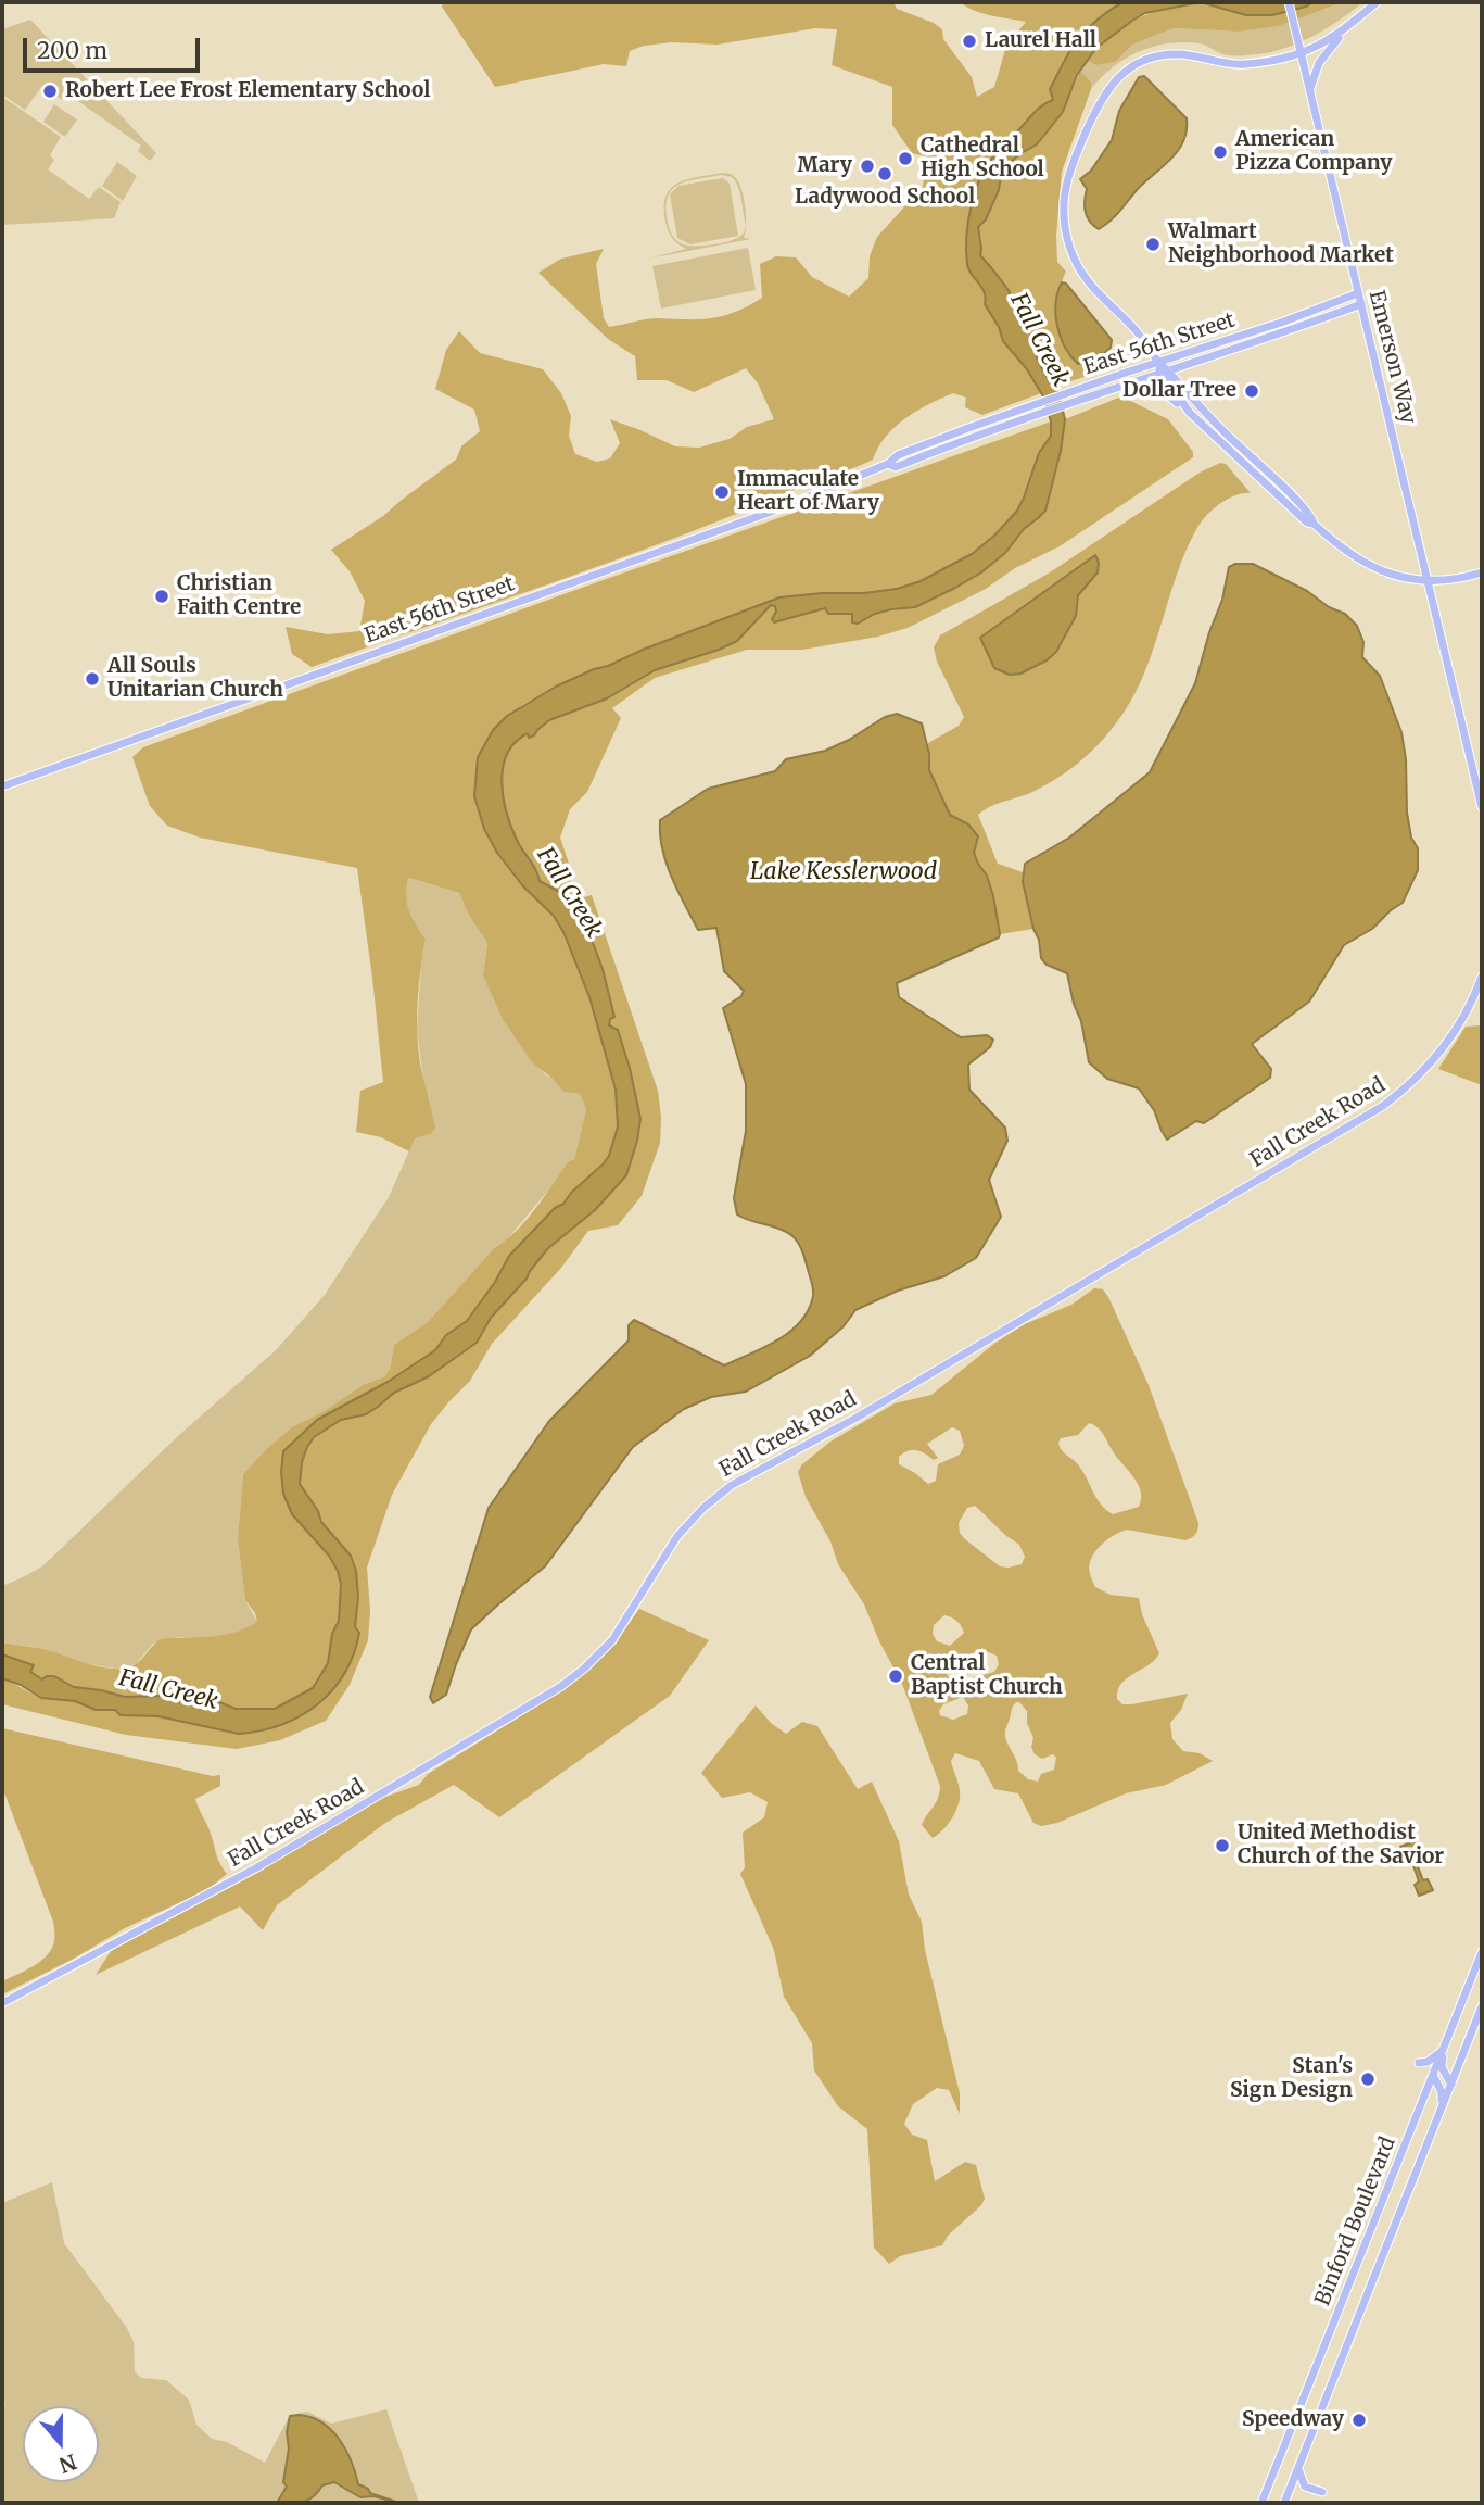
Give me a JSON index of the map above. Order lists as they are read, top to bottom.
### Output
{
  "streets": {
    "main road": [
      "East 56th Street",
      "Emerson Way",
      "Fall Creek Road",
      "Binford Boulevard"
    ]
  },
  "crossings": [
    ["East 56th Street", "Emerson Way"]
  ],
  "water": ["Fall Creek", "Lake Kesslerwood"],
  "places": [
    "Laurel Hall",
    "Robert Lee Frost Elementary School",
    "American Pizza Company",
    "Cathedral High School",
    "Mary",
    "Ladywood School",
    "Walmart Neighborhood Market",
    "Dollar Tree",
    "Immaculate Heart of Mary",
    "Christian Faith Centre",
    "All Souls Unitarian Church",
    "Central Baptist Church",
    "United Methodist Church of the Savior",
    "Stan's Sign Design",
    "Speedway"
  ],
  "scale_bar": "200 m",
  "north": "bottom"
}
